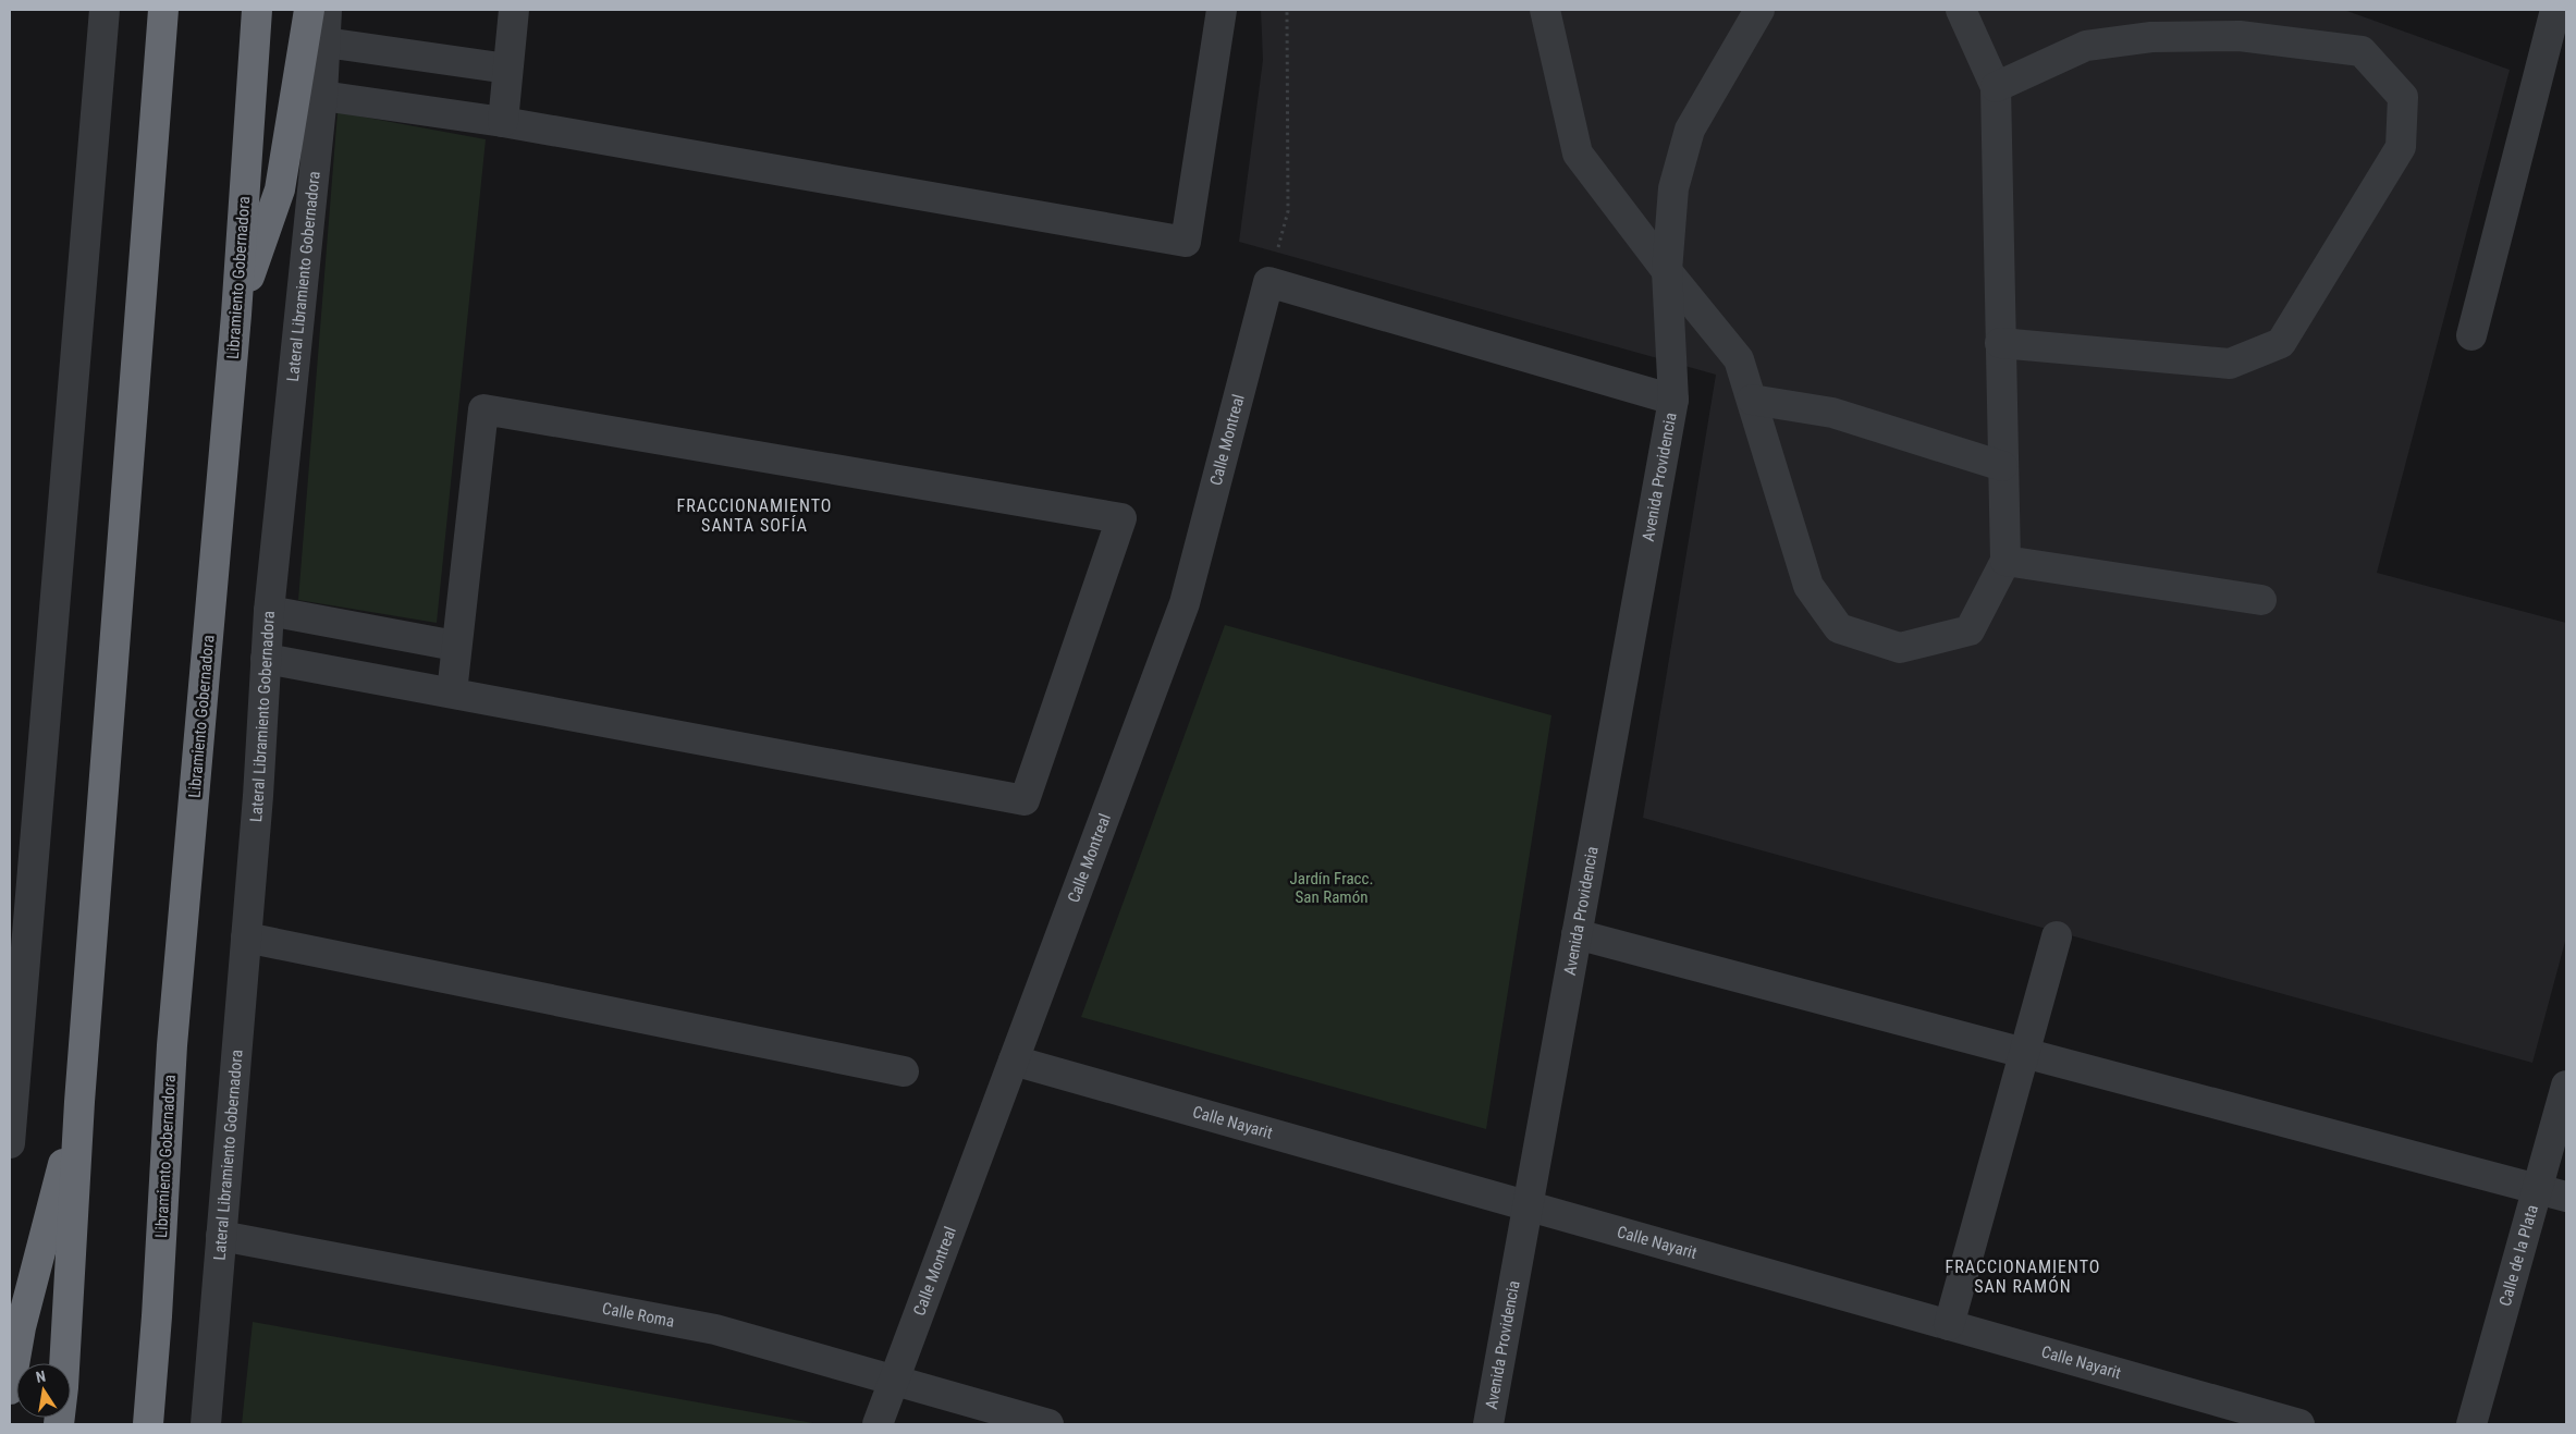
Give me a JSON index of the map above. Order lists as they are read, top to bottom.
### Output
{
  "streets": {
    "highway": ["Libramiento Gobernadora"],
    "street": [
      "Lateral Libramiento Gobernadora",
      "Calle Montreal",
      "Avenida Providencia",
      "Calle Nayarit",
      "Calle de la Plata",
      "Calle Roma"
    ]
  },
  "crossings": [
    ["Lateral Libramiento Gobernadora", "Calle Roma"],
    ["Calle Montreal", "Calle Nayarit"],
    ["Calle Montreal", "Calle Roma"],
    ["Avenida Providencia", "Calle Nayarit"]
  ],
  "districts": ["FRACCIONAMIENTO SANTA SOFÍA", "FRACCIONAMIENTO SAN RAMÓN"],
  "parks": ["Jardín Fracc. San Ramón"],
  "north": "top"
}
